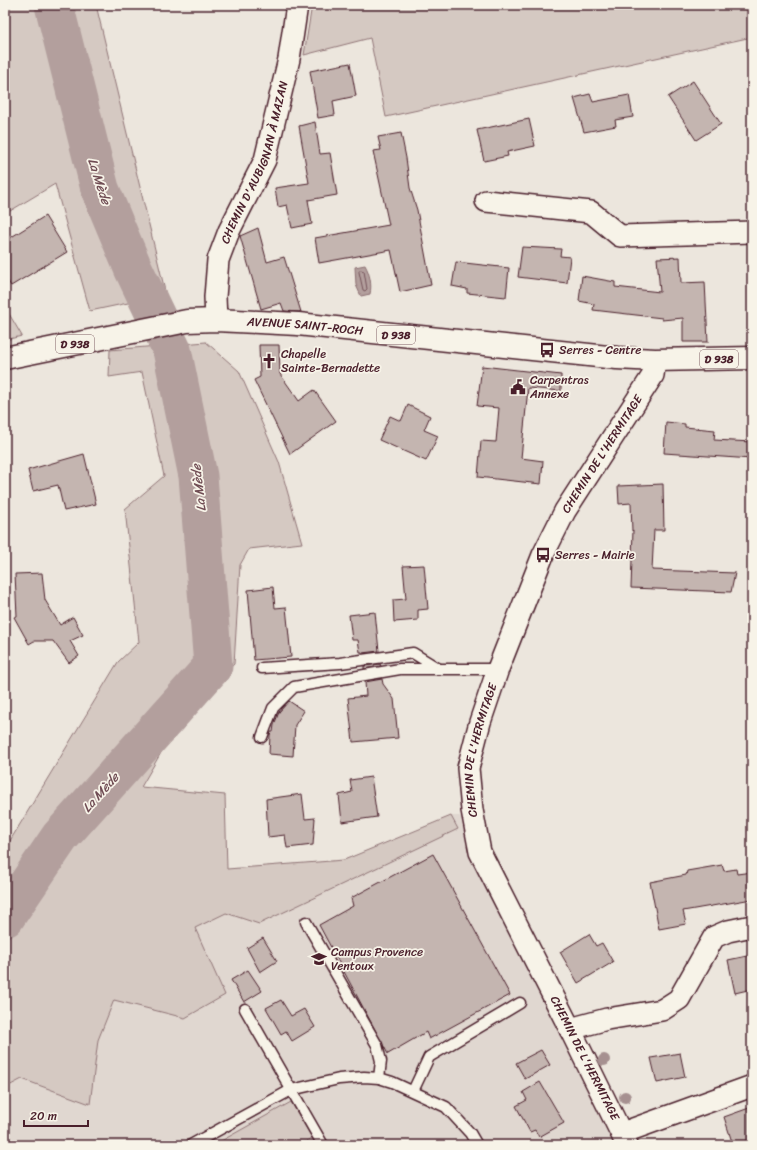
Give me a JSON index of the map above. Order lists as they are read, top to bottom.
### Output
{
  "streets": {
    "main road": ["AVENUE SAINT-ROCH", "D 938"],
    "street": ["CHEMIN D'AUBIGNAN À MAZAN", "CHEMIN DE L'HERMITAGE"]
  },
  "crossings": [
    ["CHEMIN D'AUBIGNAN À MAZAN", "AVENUE SAINT-ROCH"],
    ["AVENUE SAINT-ROCH", "CHEMIN DE L'HERMITAGE"]
  ],
  "water": ["La Mède"],
  "places": {
    "bus stop": ["Serres - Centre", "Serres - Mairie"],
    "church": ["Chapelle Sainte-Bernadette"],
    "public building": ["Carpentras Annexe"],
    "school or university": ["Campus Provence Ventoux"]
  },
  "scale_bar": "20 m"
}
